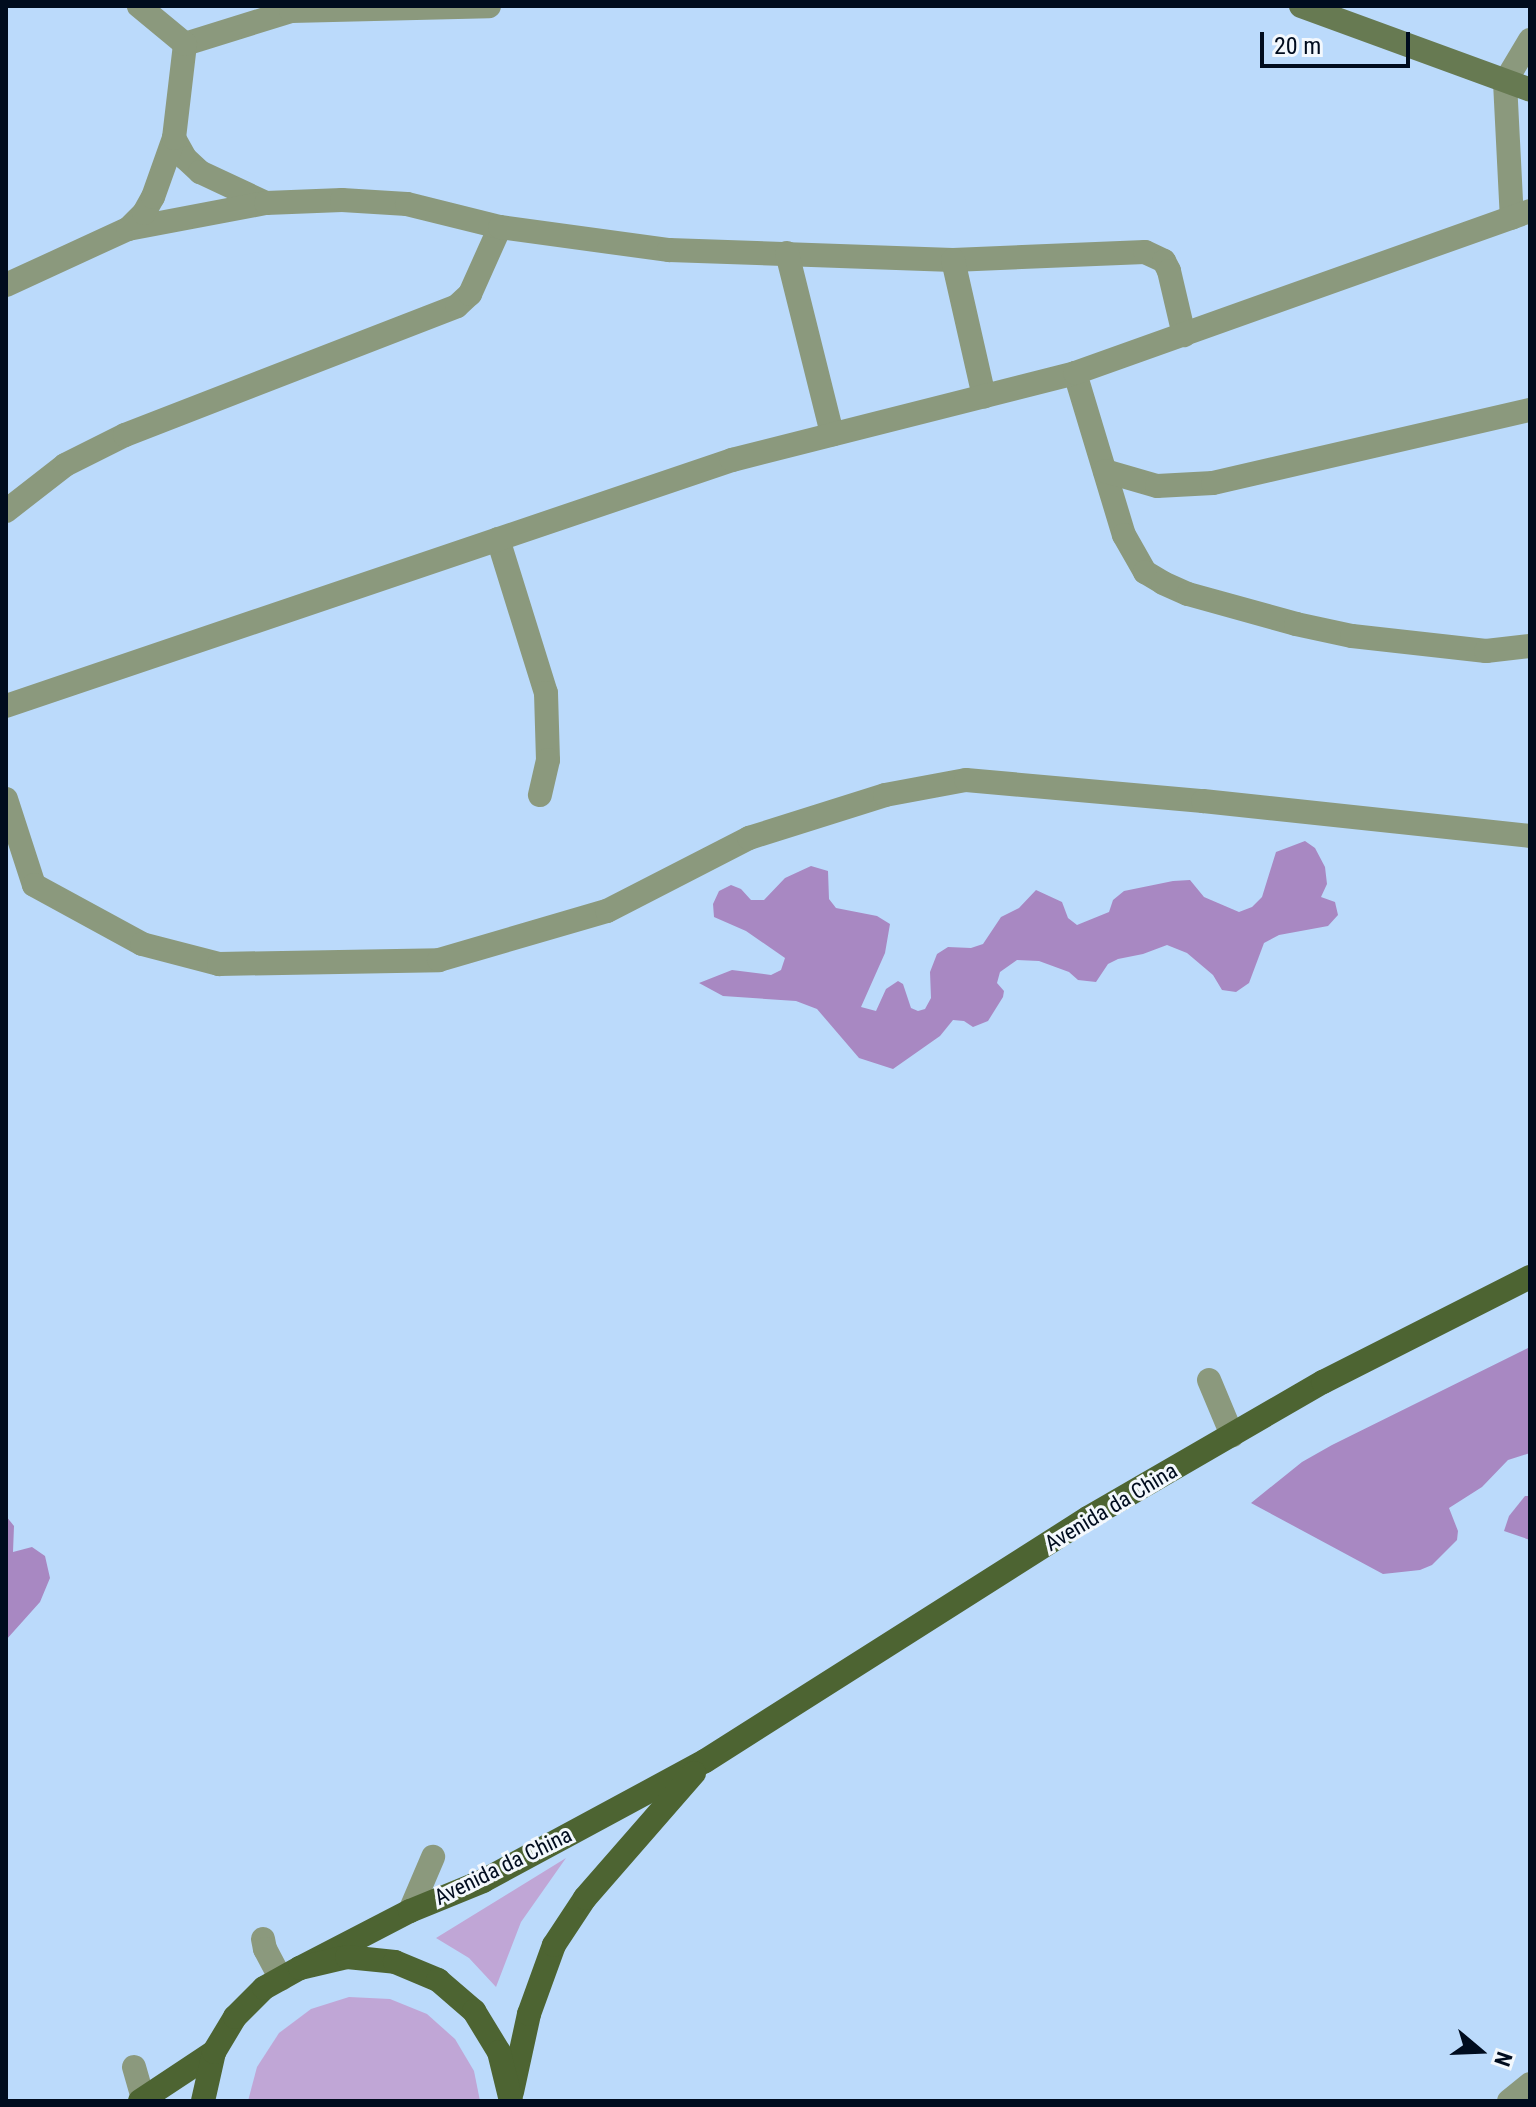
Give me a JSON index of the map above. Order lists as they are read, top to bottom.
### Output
{
  "streets": {
    "main road": ["Avenida da China"]
  },
  "scale_bar": "20 m",
  "north": "right"
}
